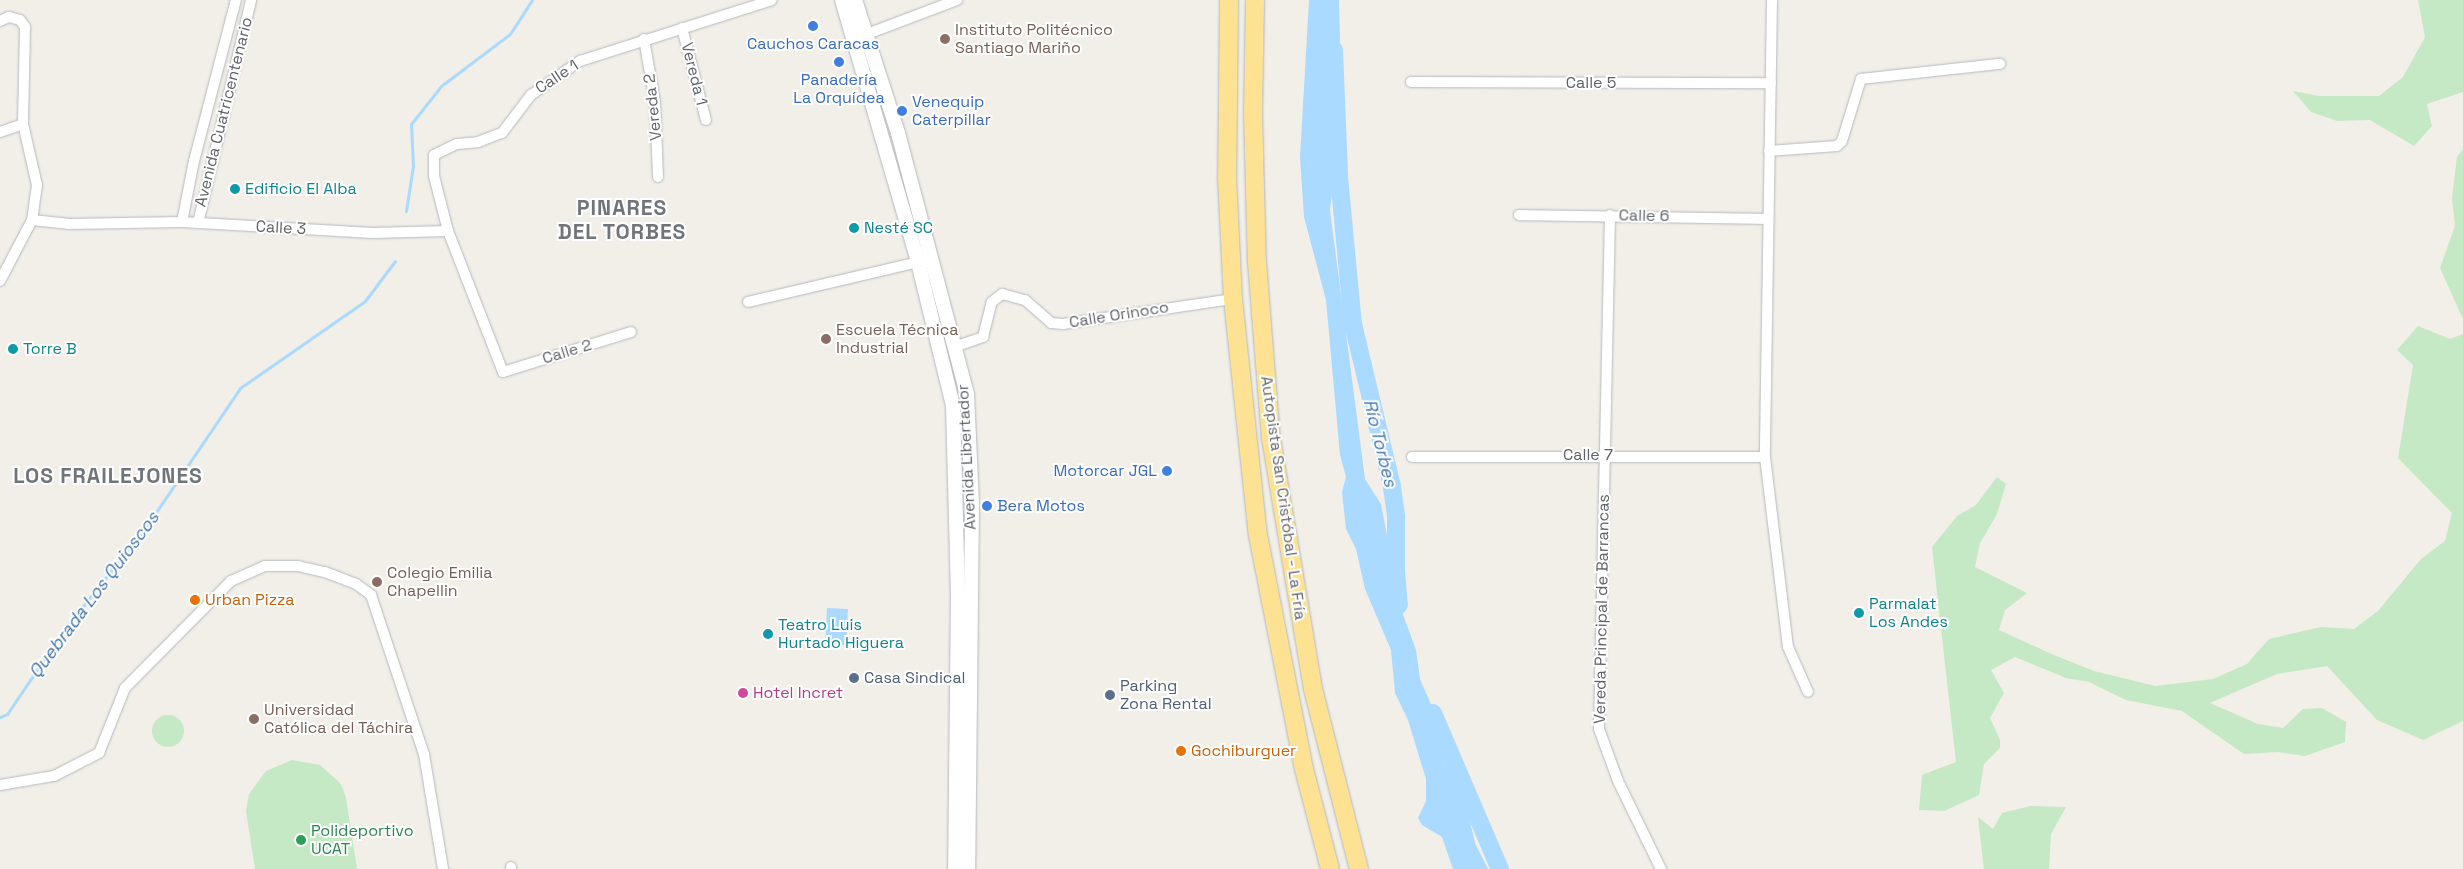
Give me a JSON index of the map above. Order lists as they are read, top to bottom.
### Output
{
  "streets": {
    "highway": ["Autopista San Cristóbal - La Fría"],
    "main road": ["Avenida Libertador"],
    "street": [
      "Vereda 1",
      "Calle 1",
      "Calle 5",
      "Vereda 2",
      "Avenida Cuatricentenario",
      "Calle 6",
      "Calle 3",
      "Calle Orinoco",
      "Calle 2",
      "Calle 7",
      "Vereda Principal de Barrancas"
    ]
  },
  "crossings": [
    ["Vereda 1", "Calle 1"],
    ["Calle 1", "Vereda 2"],
    ["Calle 1", "Calle 3"],
    ["Calle 1", "Calle 2"],
    ["Avenida Cuatricentenario", "Calle 3"],
    ["Calle 6", "Vereda Principal de Barrancas"],
    ["Calle 3", "Calle 2"],
    ["Calle Orinoco", "Avenida Libertador"],
    ["Calle Orinoco", "Autopista San Cristóbal - La Fría"],
    ["Calle 7", "Vereda Principal de Barrancas"]
  ],
  "districts": ["PINARES DEL TORBES", "LOS FRAILEJONES"],
  "water": ["Río Torbes", "Quebrada Los Quioscos"],
  "places": [
    "Cauchos Caracas",
    "Instituto Politécnico Santiago Mariño",
    "Panadería La Orquídea",
    "Venequip Caterpillar",
    "Edificio El Alba",
    "Nesté SC",
    "Escuela Técnica Industrial",
    "Torre B",
    "Motorcar JGL",
    "Bera Motos",
    "Colegio Emilia Chapellin",
    "Urban Pizza",
    "Parmalat Los Andes",
    "Teatro Luis Hurtado Higuera",
    "Casa Sindical",
    "Hotel Incret",
    "Parking Zona Rental",
    "Universidad Católica del Táchira",
    "Gochiburguer",
    "Polideportivo UCAT"
  ]
}
